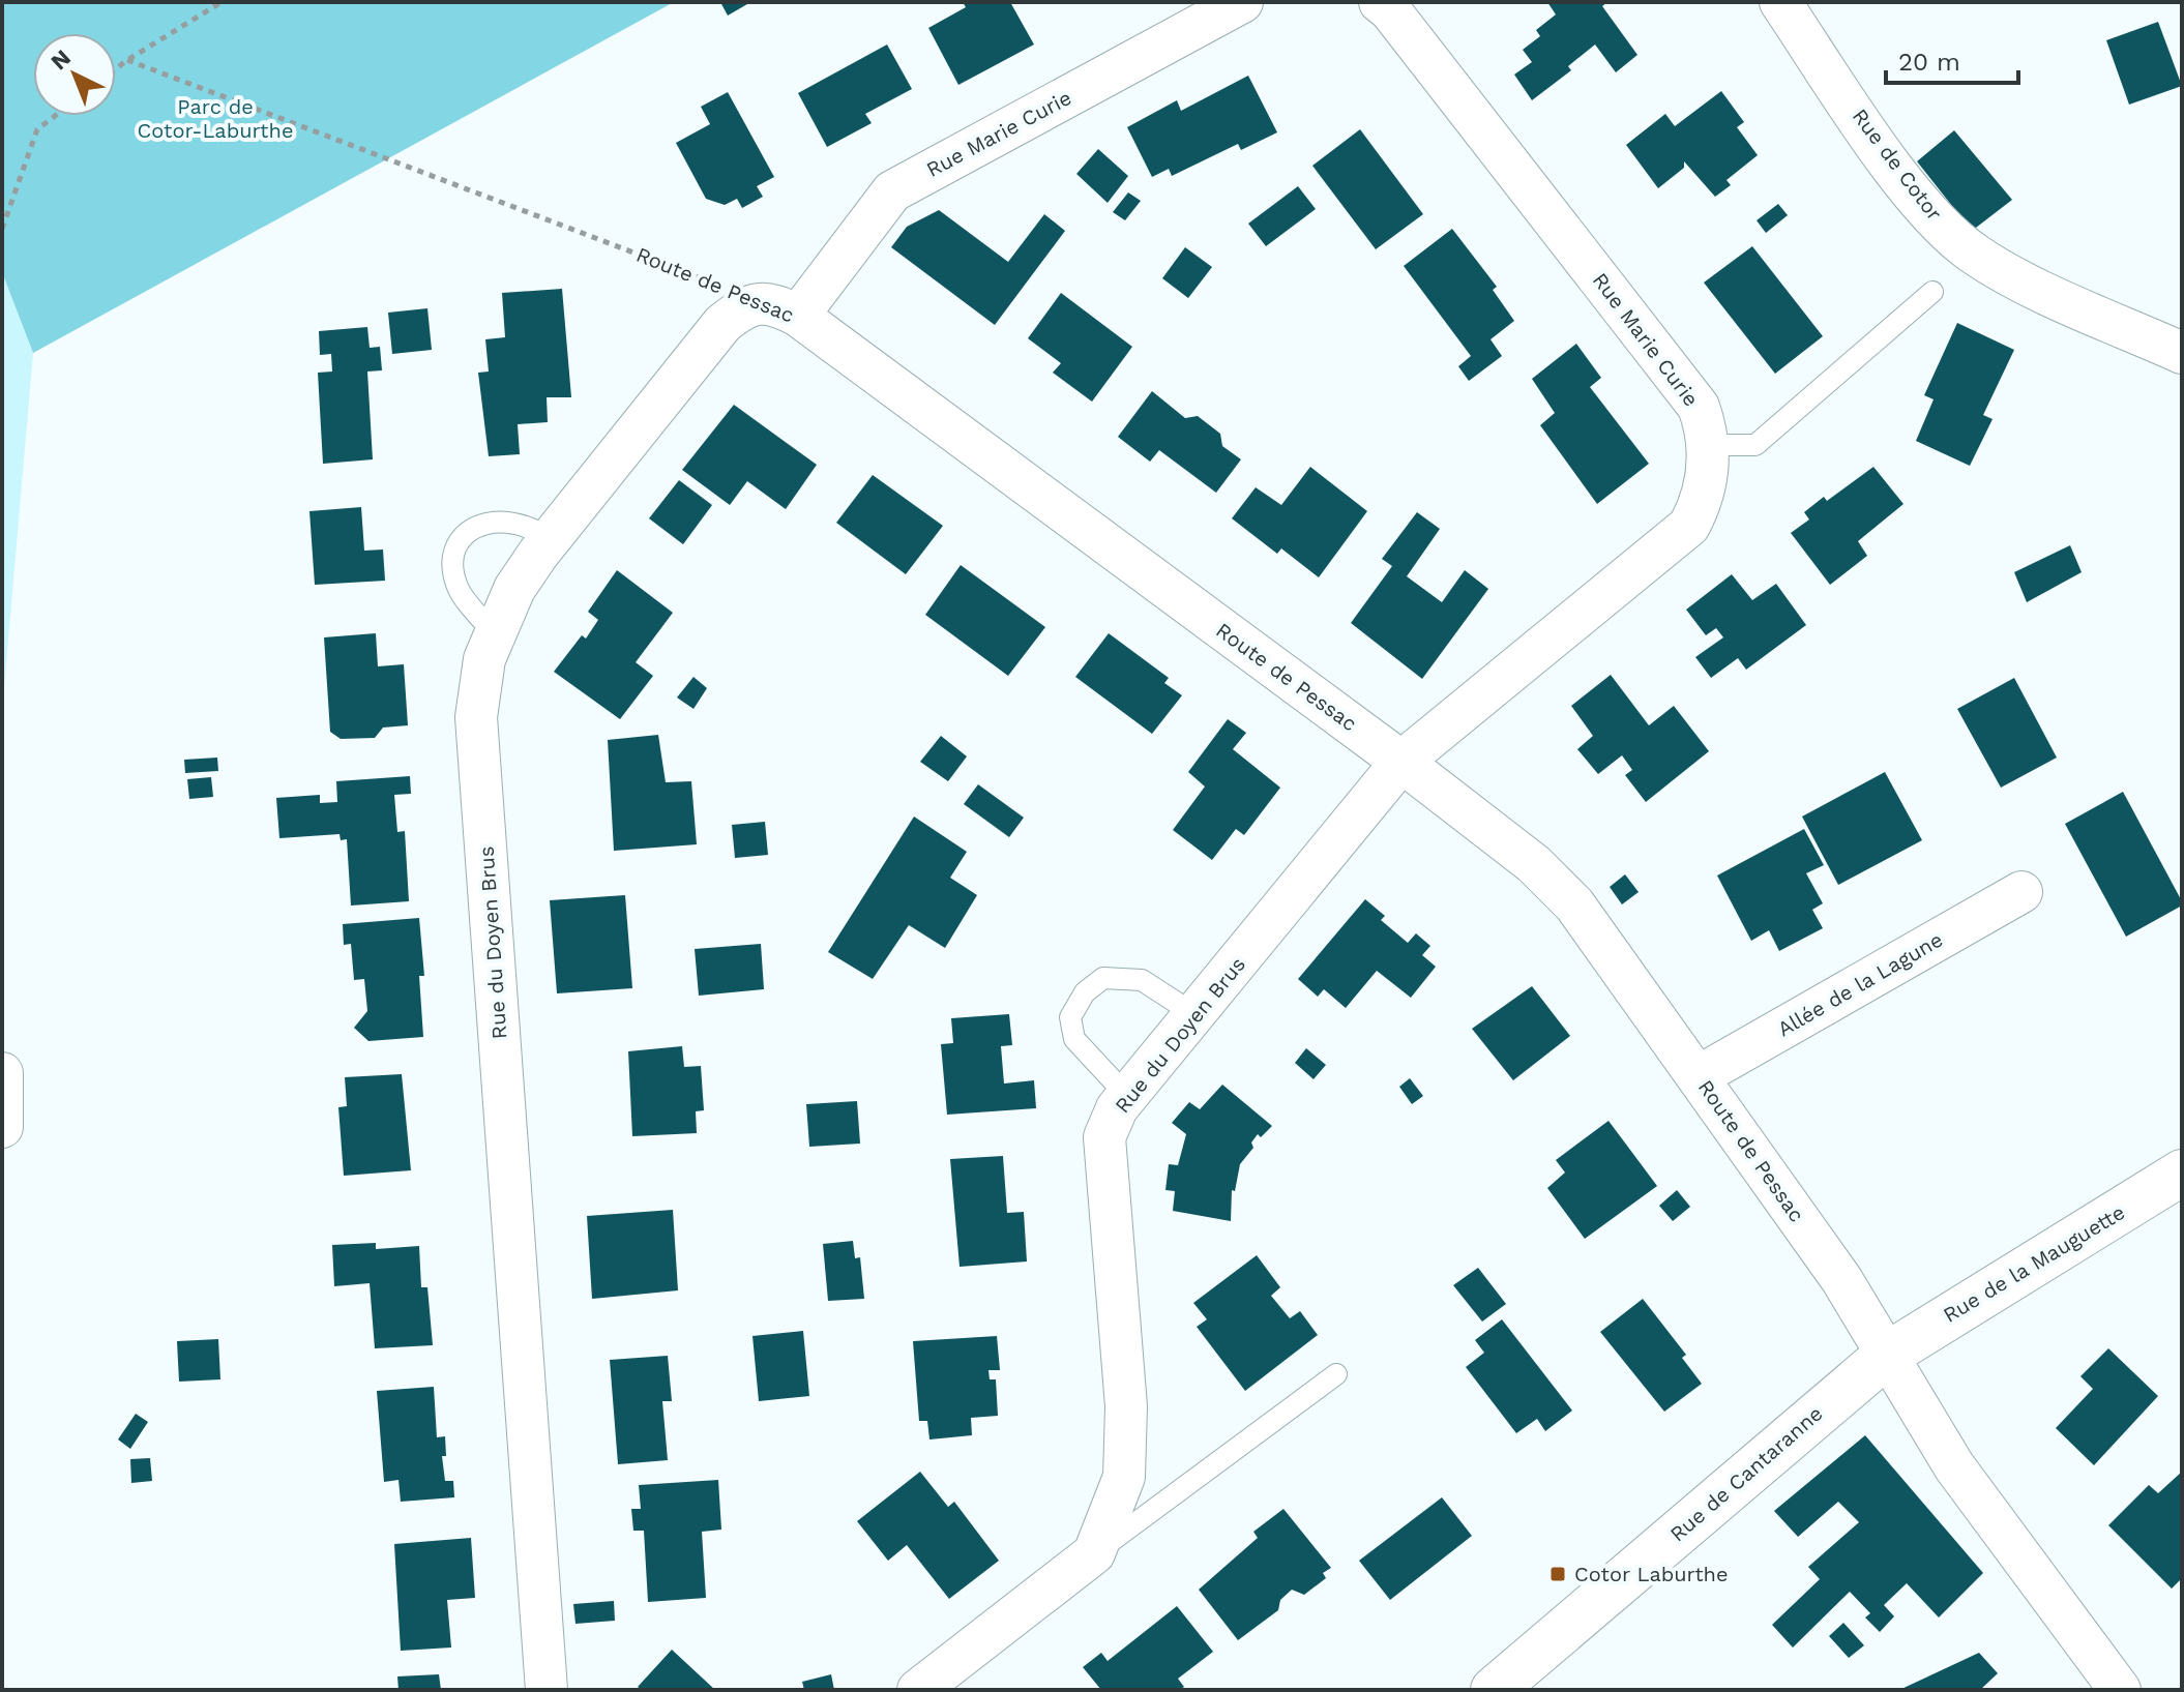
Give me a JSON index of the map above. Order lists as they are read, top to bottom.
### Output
{
  "streets": {
    "street": [
      "Rue Marie Curie",
      "Rue de Cotor",
      "Route de Pessac",
      "Rue du Doyen Brus",
      "Allée de la Lagune",
      "Rue de la Mauguette",
      "Rue de Cantaranne"
    ]
  },
  "crossings": [
    ["Rue Marie Curie", "Route de Pessac"],
    ["Rue Marie Curie", "Rue du Doyen Brus"],
    ["Route de Pessac", "Rue du Doyen Brus"],
    ["Route de Pessac", "Allée de la Lagune"],
    ["Route de Pessac", "Rue de la Mauguette"],
    ["Route de Pessac", "Rue de Cantaranne"],
    ["Rue de la Mauguette", "Rue de Cantaranne"]
  ],
  "parks": ["Parc de Cotor-Laburthe"],
  "places": {
    "transit": ["Cotor Laburthe"]
  },
  "scale_bar": "20 m",
  "north": "top left"
}
